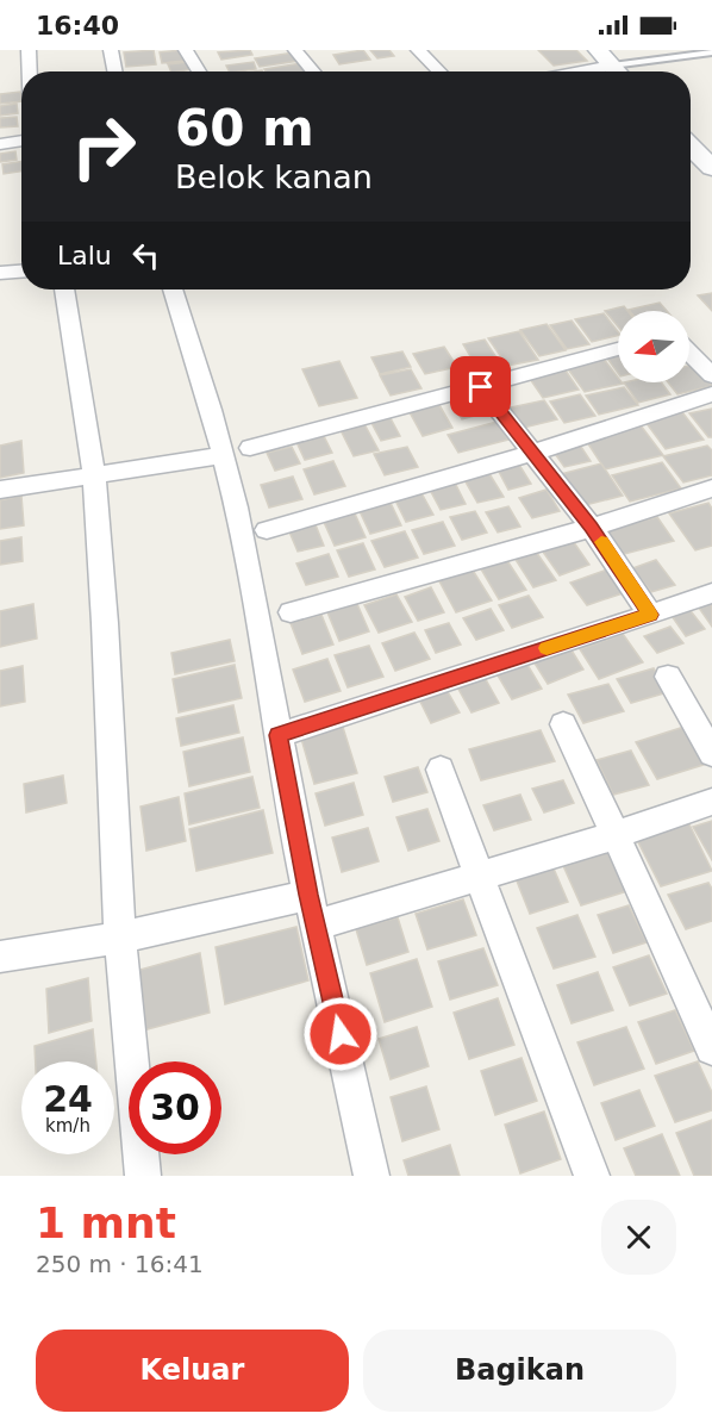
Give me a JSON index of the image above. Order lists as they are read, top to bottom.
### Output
{
  "north": "left",
  "page": {
    "status": "16:40",
    "turn": ["60 m", "Belok kanan"],
    "then": "Lalu",
    "speed": "24 km/h",
    "limit": "30",
    "heading": ["1 mnt", "250 m · 16:41"],
    "buttons": ["Keluar", "Bagikan"]
  }
}
